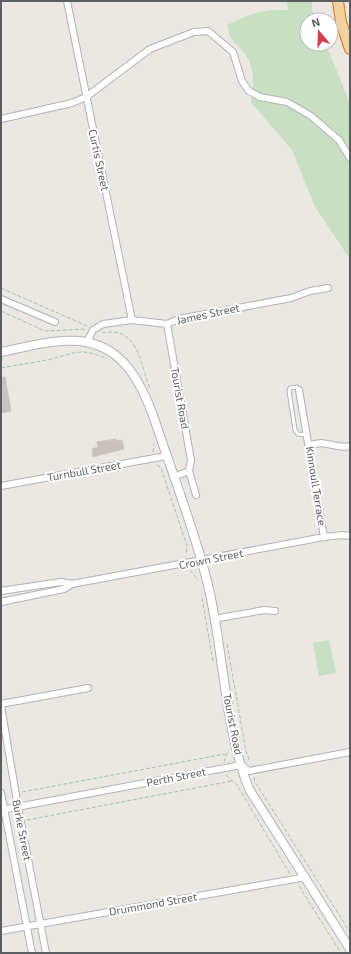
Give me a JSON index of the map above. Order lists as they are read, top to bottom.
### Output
{
  "streets": {
    "street": [
      "Curtis Street",
      "James Street",
      "Tourist Road",
      "Turnbull Street",
      "Kinnoull Terrace",
      "Crown Street",
      "Perth Street",
      "Burke Street",
      "Drummond Street"
    ]
  },
  "crossings": [
    ["Curtis Street", "James Street"],
    ["James Street", "Tourist Road"],
    ["Tourist Road", "Turnbull Street"],
    ["Tourist Road", "Crown Street"],
    ["Tourist Road", "Perth Street"],
    ["Tourist Road", "Drummond Street"],
    ["Kinnoull Terrace", "Crown Street"],
    ["Perth Street", "Burke Street"],
    ["Burke Street", "Drummond Street"]
  ],
  "north": "top"
}
